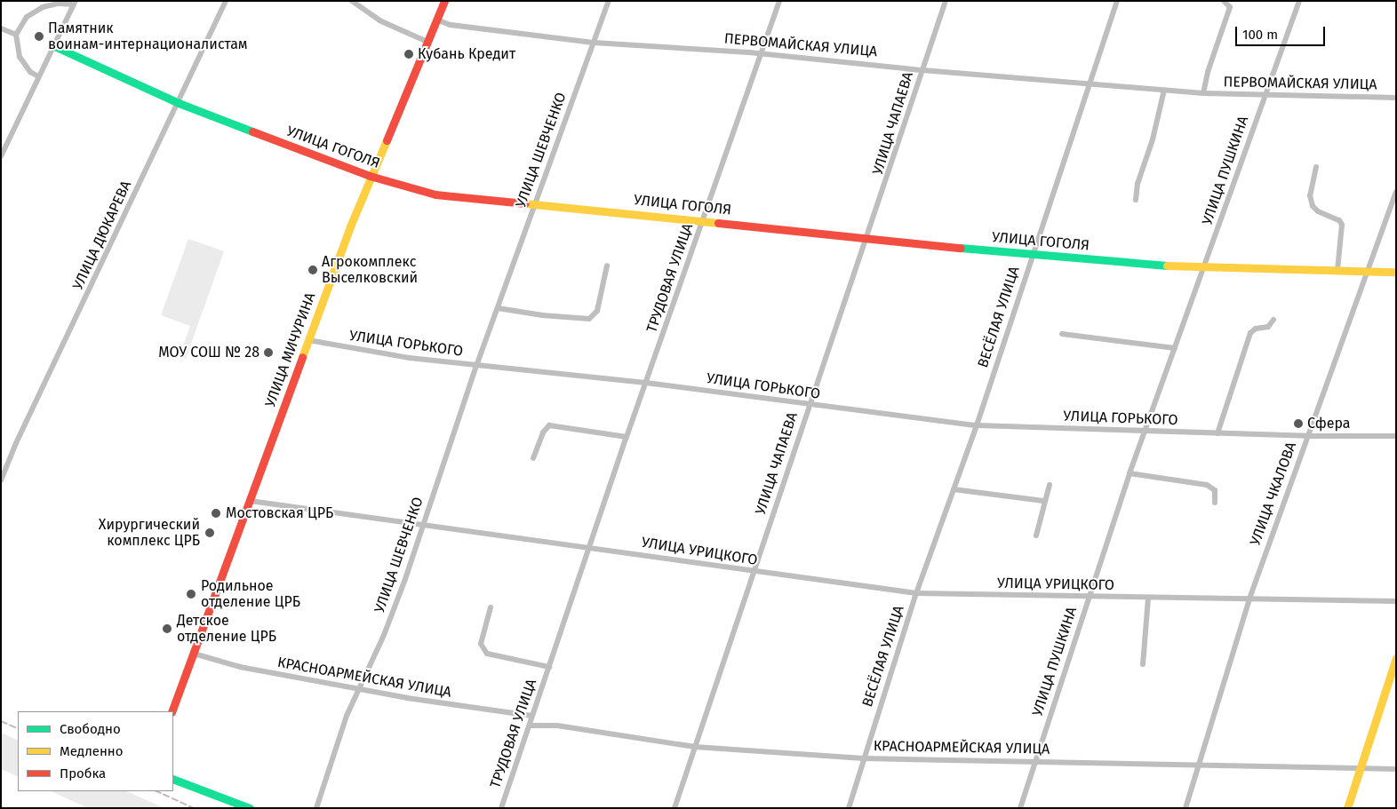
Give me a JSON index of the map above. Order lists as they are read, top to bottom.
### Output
{
  "streets": {
    "street": [
      "ПЕРВОМАЙСКАЯ УЛИЦА",
      "УЛИЦА ЧАПАЕВА",
      "УЛИЦА ГОГОЛЯ",
      "УЛИЦА ШЕВЧЕНКО",
      "УЛИЦА ПУШКИНА",
      "УЛИЦА ДЮКАРЕВА",
      "ТРУДОВАЯ УЛИЦА",
      "ВЕСЁЛАЯ УЛИЦА",
      "УЛИЦА ГОРЬКОГО",
      "УЛИЦА МИЧУРИНА",
      "УЛИЦА ЧКАЛОВА",
      "УЛИЦА УРИЦКОГО",
      "КРАСНОАРМЕЙСКАЯ УЛИЦА"
    ]
  },
  "crossings": [
    ["ПЕРВОМАЙСКАЯ УЛИЦА", "УЛИЦА ЧАПАЕВА"],
    ["ПЕРВОМАЙСКАЯ УЛИЦА", "УЛИЦА ШЕВЧЕНКО"],
    ["ПЕРВОМАЙСКАЯ УЛИЦА", "УЛИЦА ПУШКИНА"],
    ["ПЕРВОМАЙСКАЯ УЛИЦА", "ТРУДОВАЯ УЛИЦА"],
    ["ПЕРВОМАЙСКАЯ УЛИЦА", "ВЕСЁЛАЯ УЛИЦА"],
    ["ПЕРВОМАЙСКАЯ УЛИЦА", "УЛИЦА МИЧУРИНА"],
    ["УЛИЦА ЧАПАЕВА", "УЛИЦА ГОГОЛЯ"],
    ["УЛИЦА ЧАПАЕВА", "УЛИЦА ГОРЬКОГО"],
    ["УЛИЦА ЧАПАЕВА", "УЛИЦА УРИЦКОГО"],
    ["УЛИЦА ЧАПАЕВА", "КРАСНОАРМЕЙСКАЯ УЛИЦА"],
    ["УЛИЦА ГОГОЛЯ", "УЛИЦА ШЕВЧЕНКО"],
    ["УЛИЦА ГОГОЛЯ", "УЛИЦА ПУШКИНА"],
    ["УЛИЦА ГОГОЛЯ", "УЛИЦА ДЮКАРЕВА"],
    ["УЛИЦА ГОГОЛЯ", "ТРУДОВАЯ УЛИЦА"],
    ["УЛИЦА ГОГОЛЯ", "ВЕСЁЛАЯ УЛИЦА"],
    ["УЛИЦА ГОГОЛЯ", "УЛИЦА МИЧУРИНА"],
    ["УЛИЦА ГОГОЛЯ", "УЛИЦА ЧКАЛОВА"],
    ["УЛИЦА ШЕВЧЕНКО", "УЛИЦА ГОРЬКОГО"],
    ["УЛИЦА ШЕВЧЕНКО", "УЛИЦА УРИЦКОГО"],
    ["УЛИЦА ШЕВЧЕНКО", "КРАСНОАРМЕЙСКАЯ УЛИЦА"],
    ["УЛИЦА ПУШКИНА", "УЛИЦА ГОРЬКОГО"],
    ["УЛИЦА ПУШКИНА", "УЛИЦА УРИЦКОГО"],
    ["УЛИЦА ПУШКИНА", "КРАСНОАРМЕЙСКАЯ УЛИЦА"],
    ["ТРУДОВАЯ УЛИЦА", "УЛИЦА ГОРЬКОГО"],
    ["ТРУДОВАЯ УЛИЦА", "УЛИЦА УРИЦКОГО"],
    ["ТРУДОВАЯ УЛИЦА", "КРАСНОАРМЕЙСКАЯ УЛИЦА"],
    ["ВЕСЁЛАЯ УЛИЦА", "УЛИЦА ГОРЬКОГО"],
    ["ВЕСЁЛАЯ УЛИЦА", "УЛИЦА УРИЦКОГО"],
    ["ВЕСЁЛАЯ УЛИЦА", "КРАСНОАРМЕЙСКАЯ УЛИЦА"],
    ["УЛИЦА ГОРЬКОГО", "УЛИЦА МИЧУРИНА"],
    ["УЛИЦА ГОРЬКОГО", "УЛИЦА ЧКАЛОВА"],
    ["УЛИЦА МИЧУРИНА", "УЛИЦА УРИЦКОГО"],
    ["УЛИЦА МИЧУРИНА", "КРАСНОАРМЕЙСКАЯ УЛИЦА"],
    ["УЛИЦА ЧКАЛОВА", "УЛИЦА УРИЦКОГО"],
    ["УЛИЦА ЧКАЛОВА", "КРАСНОАРМЕЙСКАЯ УЛИЦА"]
  ],
  "places": [
    "Памятник воинам-интернационалистам",
    "Кубань Кредит",
    "Агрокомплекс Выселковский",
    "МОУ СОШ № 28",
    "Сфера",
    "Мостовская ЦРБ",
    "Хирургический комплекс ЦРБ",
    "Родильное отделение ЦРБ",
    "Детское отделение ЦРБ"
  ],
  "legend": ["Свободно", "Медленно", "Пробка"],
  "scale_bar": "100 m"
}
